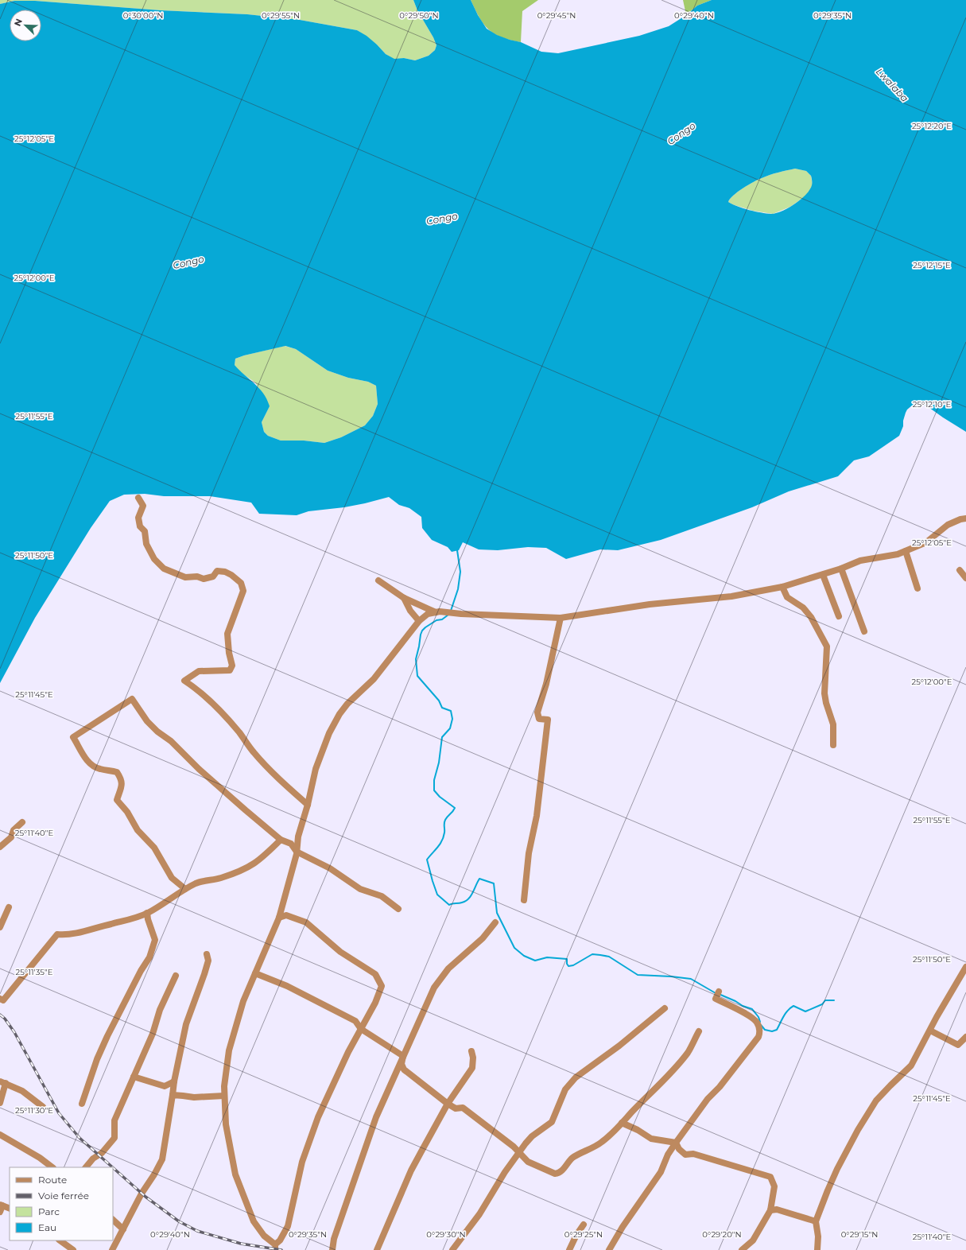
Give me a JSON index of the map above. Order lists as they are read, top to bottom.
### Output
{
  "water": ["Lwalaba", "Congo"],
  "legend": [
    "Route",
    "Voie ferrée",
    "Parc",
    "Eau"
  ],
  "north": "top left",
  "coordinates": [
    "0°30'00\"N",
    "0°29'55\"N",
    "0°29'45\"N",
    "0°29'40\"N",
    "0°29'35\"N",
    "0°29'50\"N",
    "25°12'20\"E",
    "25°12'05\"E",
    "25°12'15\"E",
    "25°12'00\"E",
    "25°12'10\"E",
    "25°11'55\"E",
    "25°11'50\"E",
    "25°11'45\"E",
    "25°11'40\"E",
    "25°11'35\"E",
    "25°11'30\"E",
    "0°29'30\"N",
    "0°29'25\"N",
    "0°29'20\"N",
    "0°29'15\"N"
  ]
}
